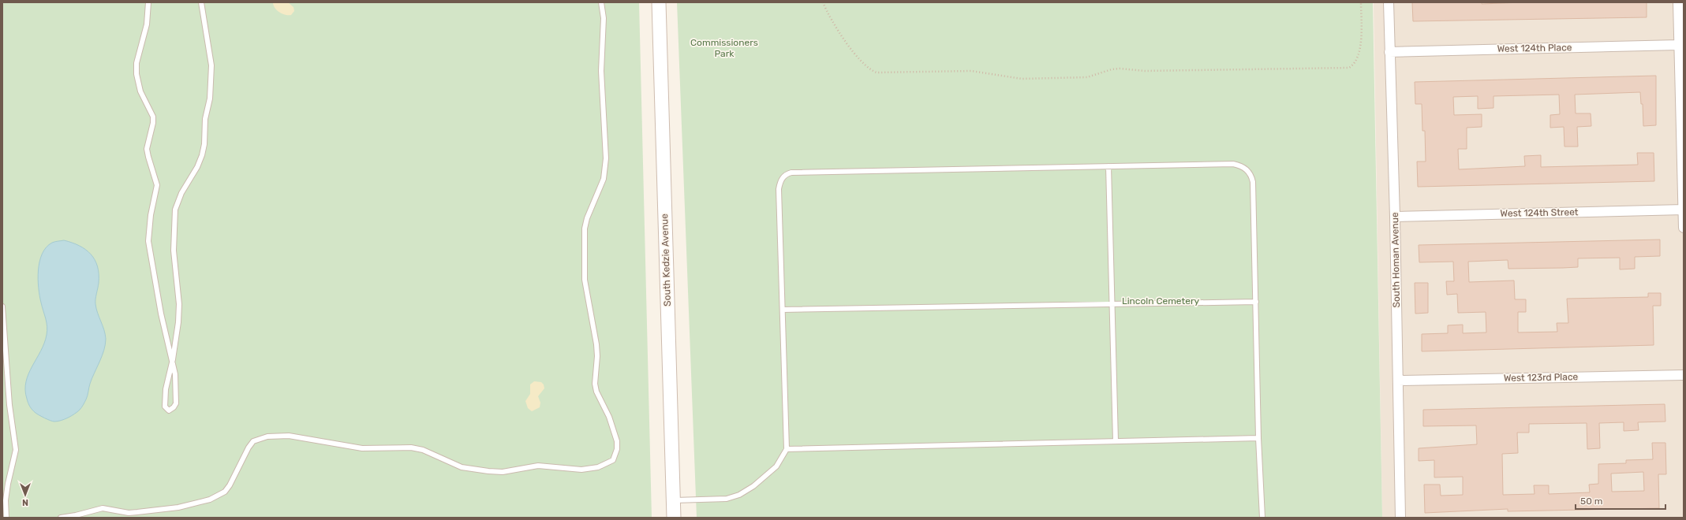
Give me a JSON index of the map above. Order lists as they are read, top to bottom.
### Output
{
  "streets": {
    "main road": ["South Kedzie Avenue"],
    "street": [
      "West 124th Place",
      "West 124th Street",
      "South Homan Avenue",
      "West 123rd Place"
    ]
  },
  "crossings": [
    ["West 124th Place", "South Homan Avenue"],
    ["West 124th Street", "South Homan Avenue"],
    ["South Homan Avenue", "West 123rd Place"]
  ],
  "parks": ["Commissioners Park", "Lincoln Cemetery"],
  "scale_bar": "50 m",
  "north": "bottom"
}
